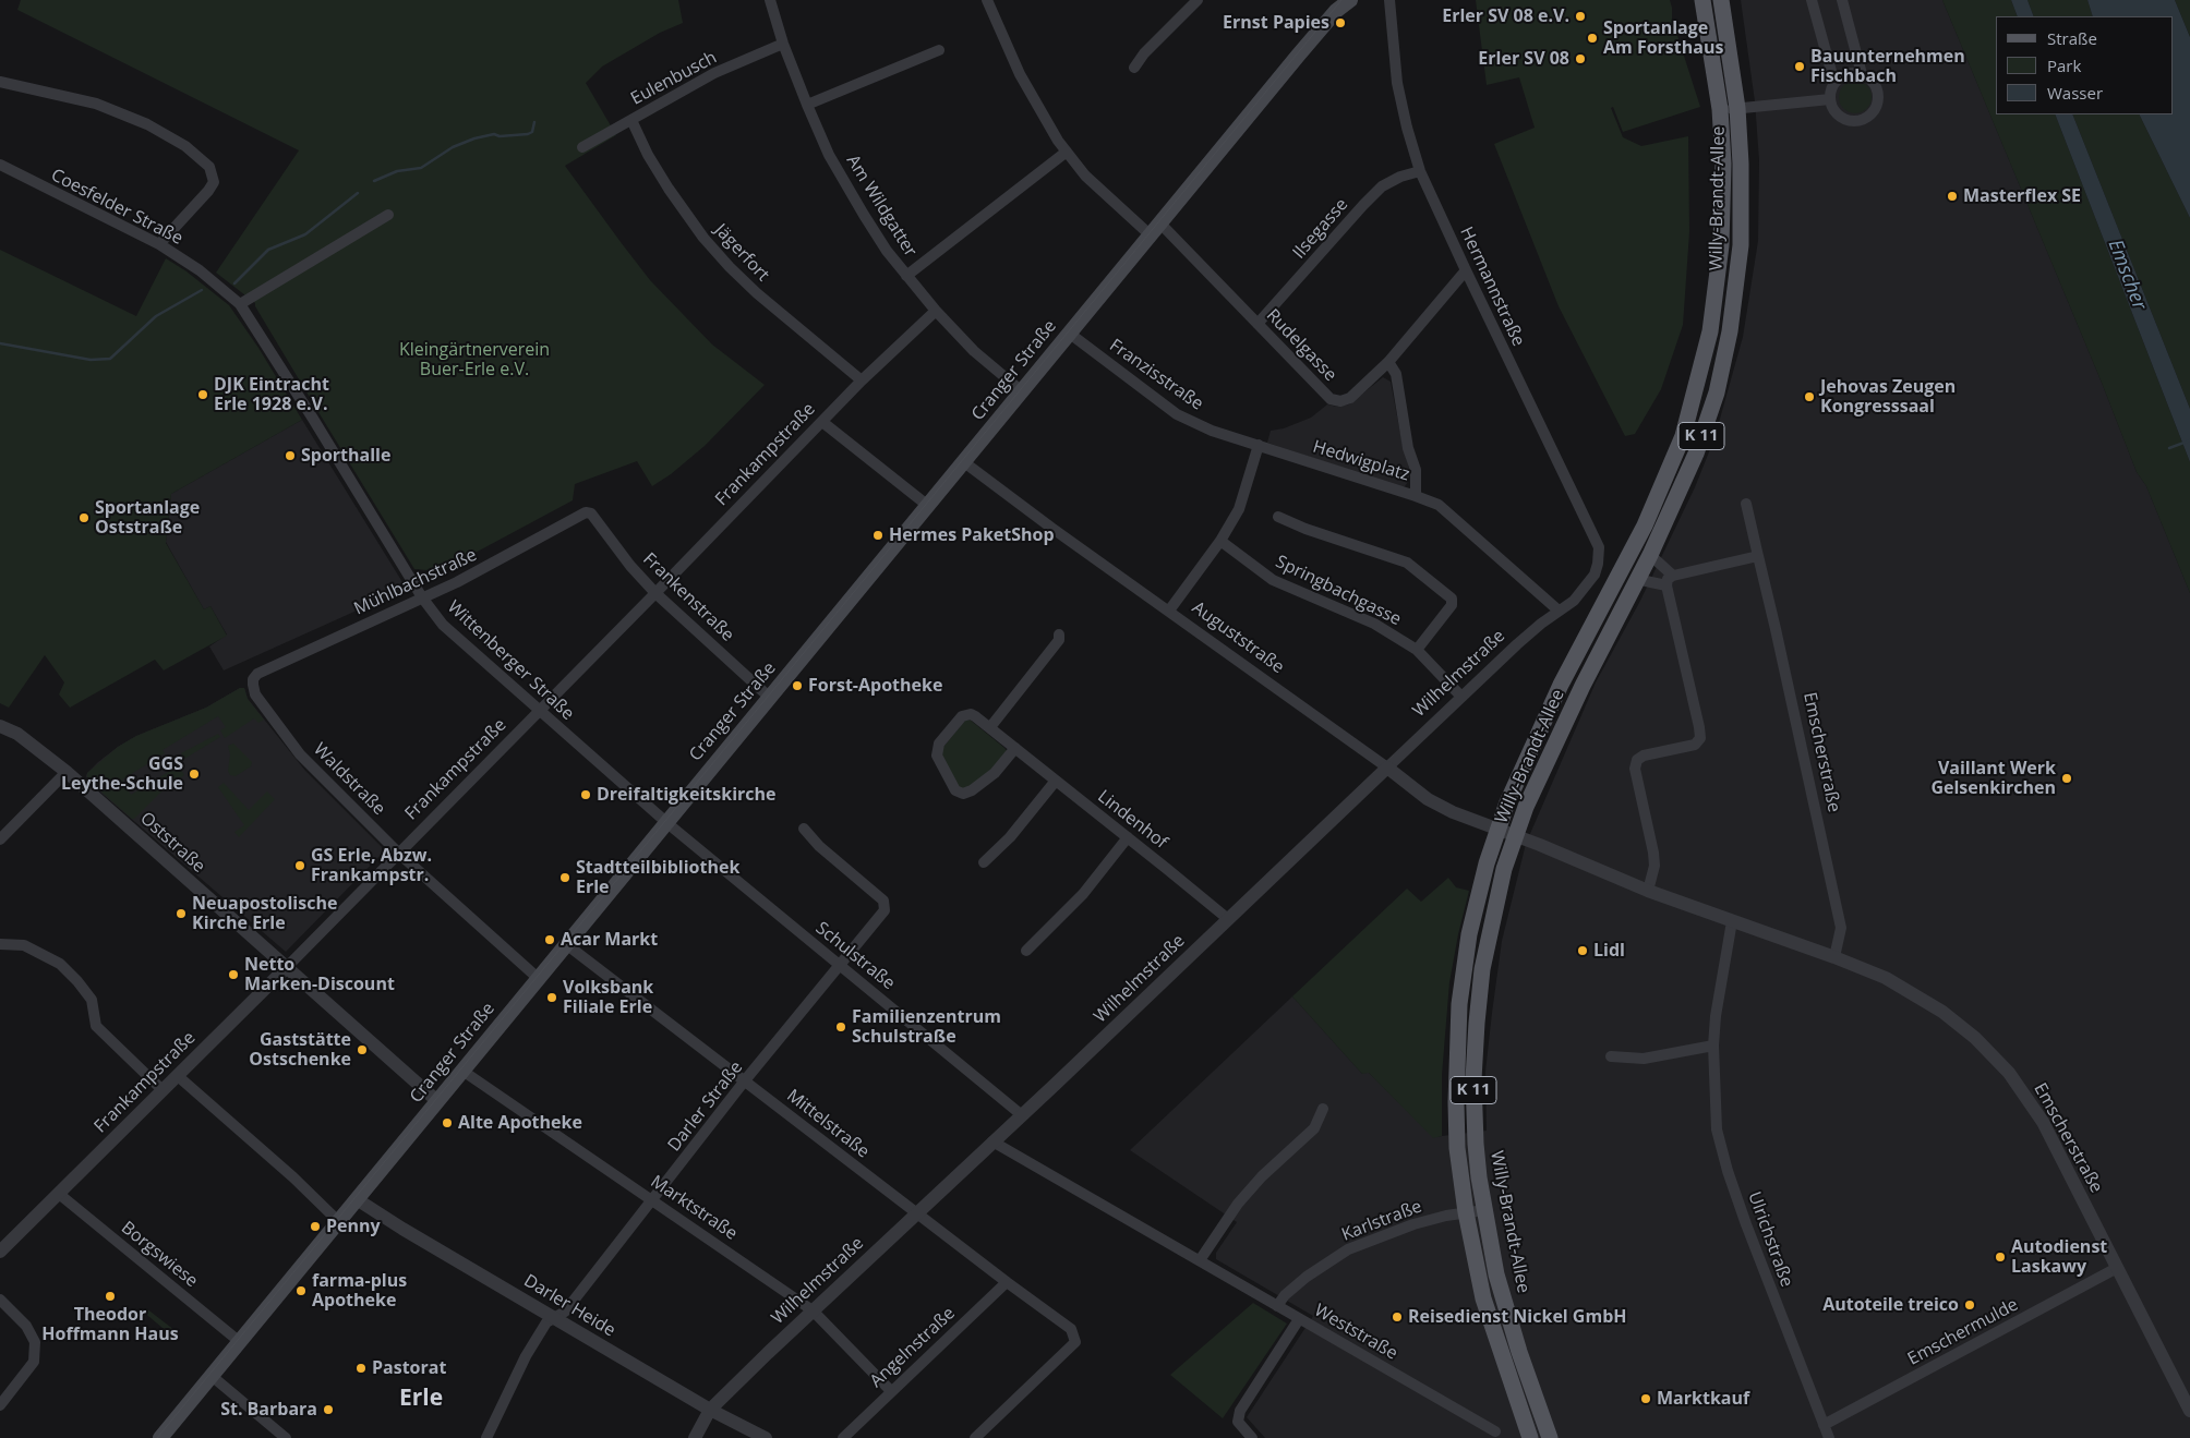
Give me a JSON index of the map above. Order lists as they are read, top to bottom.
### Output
{
  "streets": {
    "main road": ["Willy-Brandt-Allee", "Cranger Straße", "K 11"],
    "street": [
      "Eulenbusch",
      "Am Wildgatter",
      "Coesfelder Straße",
      "Ilsegasse",
      "Jägerfort",
      "Hermannstraße",
      "Rudelgasse",
      "Franzisstraße",
      "Frankampstraße",
      "Hedwigplatz",
      "Mühlbachstraße",
      "Springbachgasse",
      "Frankenstraße",
      "Auguststraße",
      "Wittenberger Straße",
      "Wilhelmstraße",
      "Emscherstraße",
      "Waldstraße",
      "Lindenhof",
      "Oststraße",
      "Schulstraße",
      "Darler Straße",
      "Mittelstraße",
      "Marktstraße",
      "Karlstraße",
      "Ulrichstraße",
      "Borgswiese",
      "Darler Heide",
      "Weststraße",
      "Emschermulde",
      "Angelnstraße"
    ]
  },
  "crossings": [
    ["Eulenbusch", "Am Wildgatter"],
    ["Eulenbusch", "Jägerfort"],
    ["Willy-Brandt-Allee", "Auguststraße"],
    ["Willy-Brandt-Allee", "Emscherstraße"],
    ["Willy-Brandt-Allee", "Karlstraße"],
    ["Am Wildgatter", "Cranger Straße"],
    ["Am Wildgatter", "Frankampstraße"],
    ["Coesfelder Straße", "Wittenberger Straße"],
    ["Ilsegasse", "Hermannstraße"],
    ["Ilsegasse", "Rudelgasse"],
    ["Jägerfort", "Frankampstraße"],
    ["Hermannstraße", "Rudelgasse"],
    ["Hermannstraße", "Wilhelmstraße"],
    ["Rudelgasse", "Cranger Straße"],
    ["Rudelgasse", "Hedwigplatz"],
    ["Cranger Straße", "Franzisstraße"],
    ["Cranger Straße", "Frankenstraße"],
    ["Cranger Straße", "Auguststraße"],
    ["Cranger Straße", "Wittenberger Straße"],
    ["Cranger Straße", "Waldstraße"],
    ["Cranger Straße", "Oststraße"],
    ["Cranger Straße", "Schulstraße"],
    ["Cranger Straße", "Mittelstraße"],
    ["Cranger Straße", "Marktstraße"],
    ["Cranger Straße", "Borgswiese"],
    ["Cranger Straße", "Darler Heide"],
    ["Franzisstraße", "Hedwigplatz"],
    ["Frankampstraße", "Frankenstraße"],
    ["Frankampstraße", "Wittenberger Straße"],
    ["Frankampstraße", "Waldstraße"],
    ["Frankampstraße", "Oststraße"],
    ["Frankampstraße", "Borgswiese"],
    ["Mühlbachstraße", "Frankenstraße"],
    ["Mühlbachstraße", "Wittenberger Straße"],
    ["Mühlbachstraße", "Waldstraße"],
    ["Springbachgasse", "Wilhelmstraße"],
    ["Auguststraße", "Wilhelmstraße"],
    ["Auguststraße", "Emscherstraße"],
    ["Wittenberger Straße", "Schulstraße"],
    ["Wilhelmstraße", "Lindenhof"],
    ["Wilhelmstraße", "Schulstraße"],
    ["Wilhelmstraße", "Mittelstraße"],
    ["Wilhelmstraße", "Marktstraße"],
    ["Wilhelmstraße", "Darler Heide"],
    ["Wilhelmstraße", "Weststraße"],
    ["Emscherstraße", "Ulrichstraße"],
    ["Emscherstraße", "Emschermulde"],
    ["Schulstraße", "Darler Straße"],
    ["Darler Straße", "Mittelstraße"],
    ["Darler Straße", "Marktstraße"],
    ["Darler Straße", "Darler Heide"],
    ["Mittelstraße", "Angelnstraße"],
    ["Marktstraße", "Angelnstraße"],
    ["Karlstraße", "Weststraße"],
    ["Ulrichstraße", "Emschermulde"]
  ],
  "districts": ["Erle"],
  "water": ["Emscher"],
  "parks": ["Kleingärtnerverein Buer-Erle e.V."],
  "places": [
    "Erler SV 08 e.V.",
    "Ernst Papies",
    "Sportanlage Am Forsthaus",
    "Erler SV 08",
    "Bauunternehmen Fischbach",
    "Masterflex SE",
    "DJK Eintracht Erle 1928 e.V.",
    "Jehovas Zeugen Kongresssaal",
    "Sporthalle",
    "Sportanlage Oststraße",
    "Hermes PaketShop",
    "Forst-Apotheke",
    "GGS Leythe-Schule",
    "Vaillant Werk Gelsenkirchen",
    "Dreifaltigkeitskirche",
    "GS Erle, Abzw. Frankampstr.",
    "Stadtteilbibliothek Erle",
    "Neuapostolische Kirche Erle",
    "Acar Markt",
    "Lidl",
    "Netto Marken-Discount",
    "Volksbank Filiale Erle",
    "Familienzentrum Schulstraße",
    "Gaststätte Ostschenke",
    "Alte Apotheke",
    "Penny",
    "Autodienst Laskawy",
    "farma-plus Apotheke",
    "Theodor Hoffmann Haus",
    "Autoteile treico",
    "Reisedienst Nickel GmbH",
    "Pastorat",
    "Marktkauf",
    "St. Barbara"
  ],
  "legend": ["Straße", "Park", "Wasser"]
}
